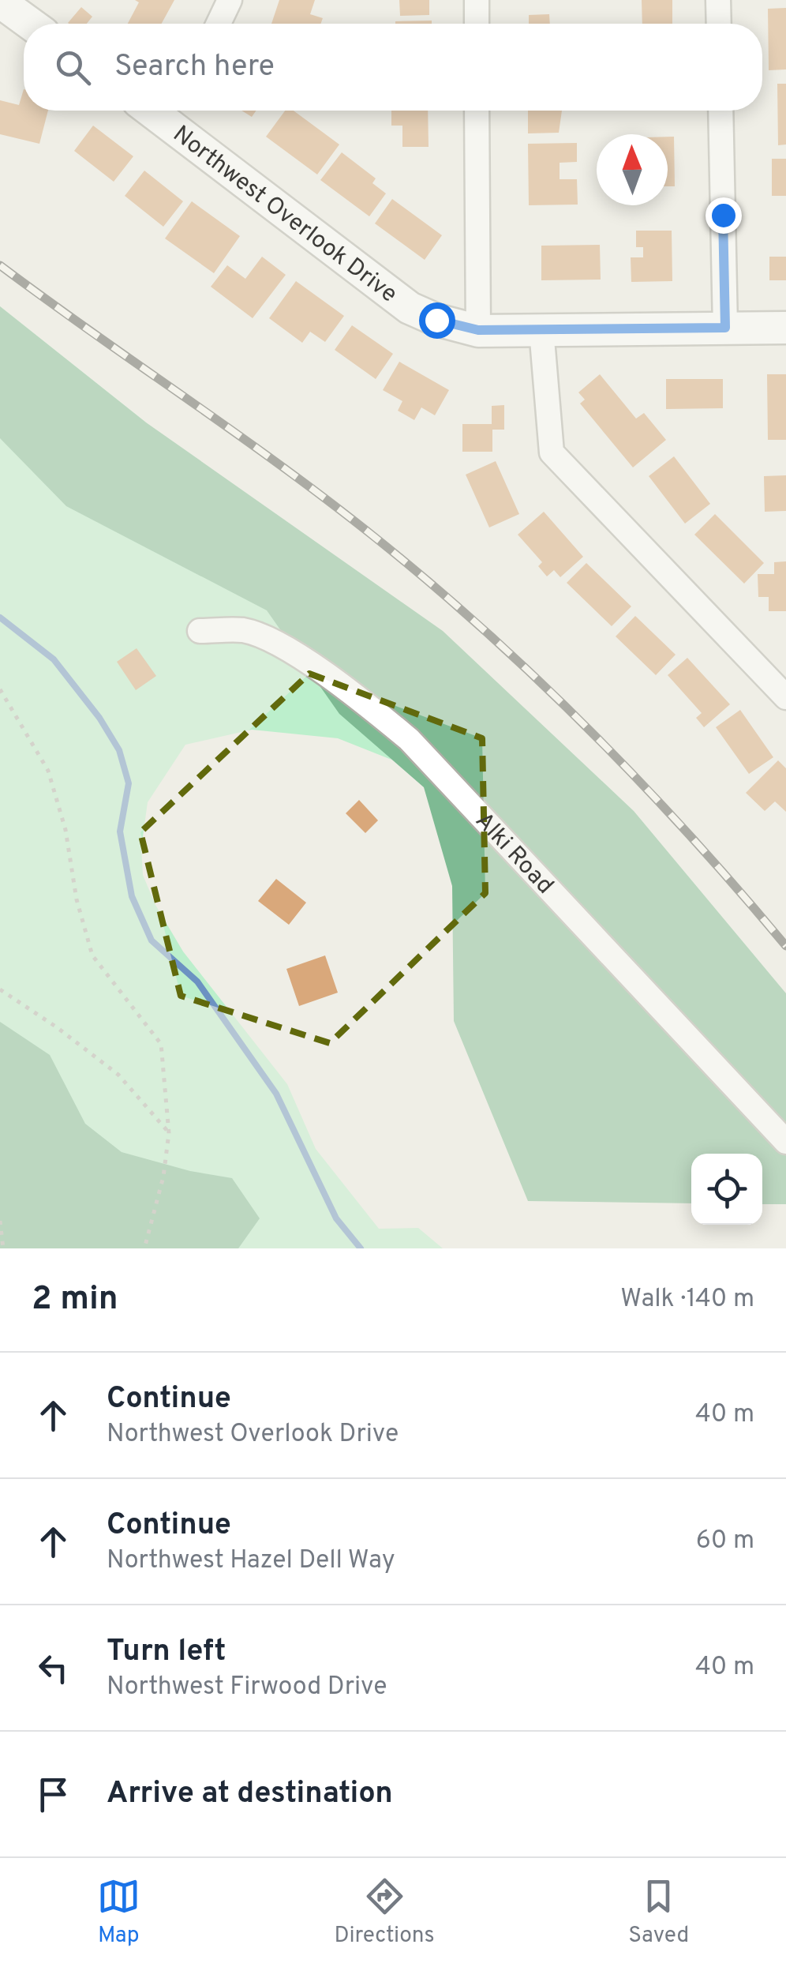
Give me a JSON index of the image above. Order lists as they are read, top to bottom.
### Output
{
  "streets": {
    "street": ["Northwest Overlook Drive", "Alki Road"]
  },
  "north": "top",
  "page": {
    "search": "Search here",
    "heading": ["2 min", "Walk · 140 m"],
    "list": [
      ["Continue", "Northwest Overlook Drive", "40 m"],
      ["Continue", "Northwest Hazel Dell Way", "60 m"],
      ["Turn left", "Northwest Firwood Drive", "40 m"],
      "Arrive at destination"
    ],
    "nav": ["Map", "Directions", "Saved"]
  }
}
